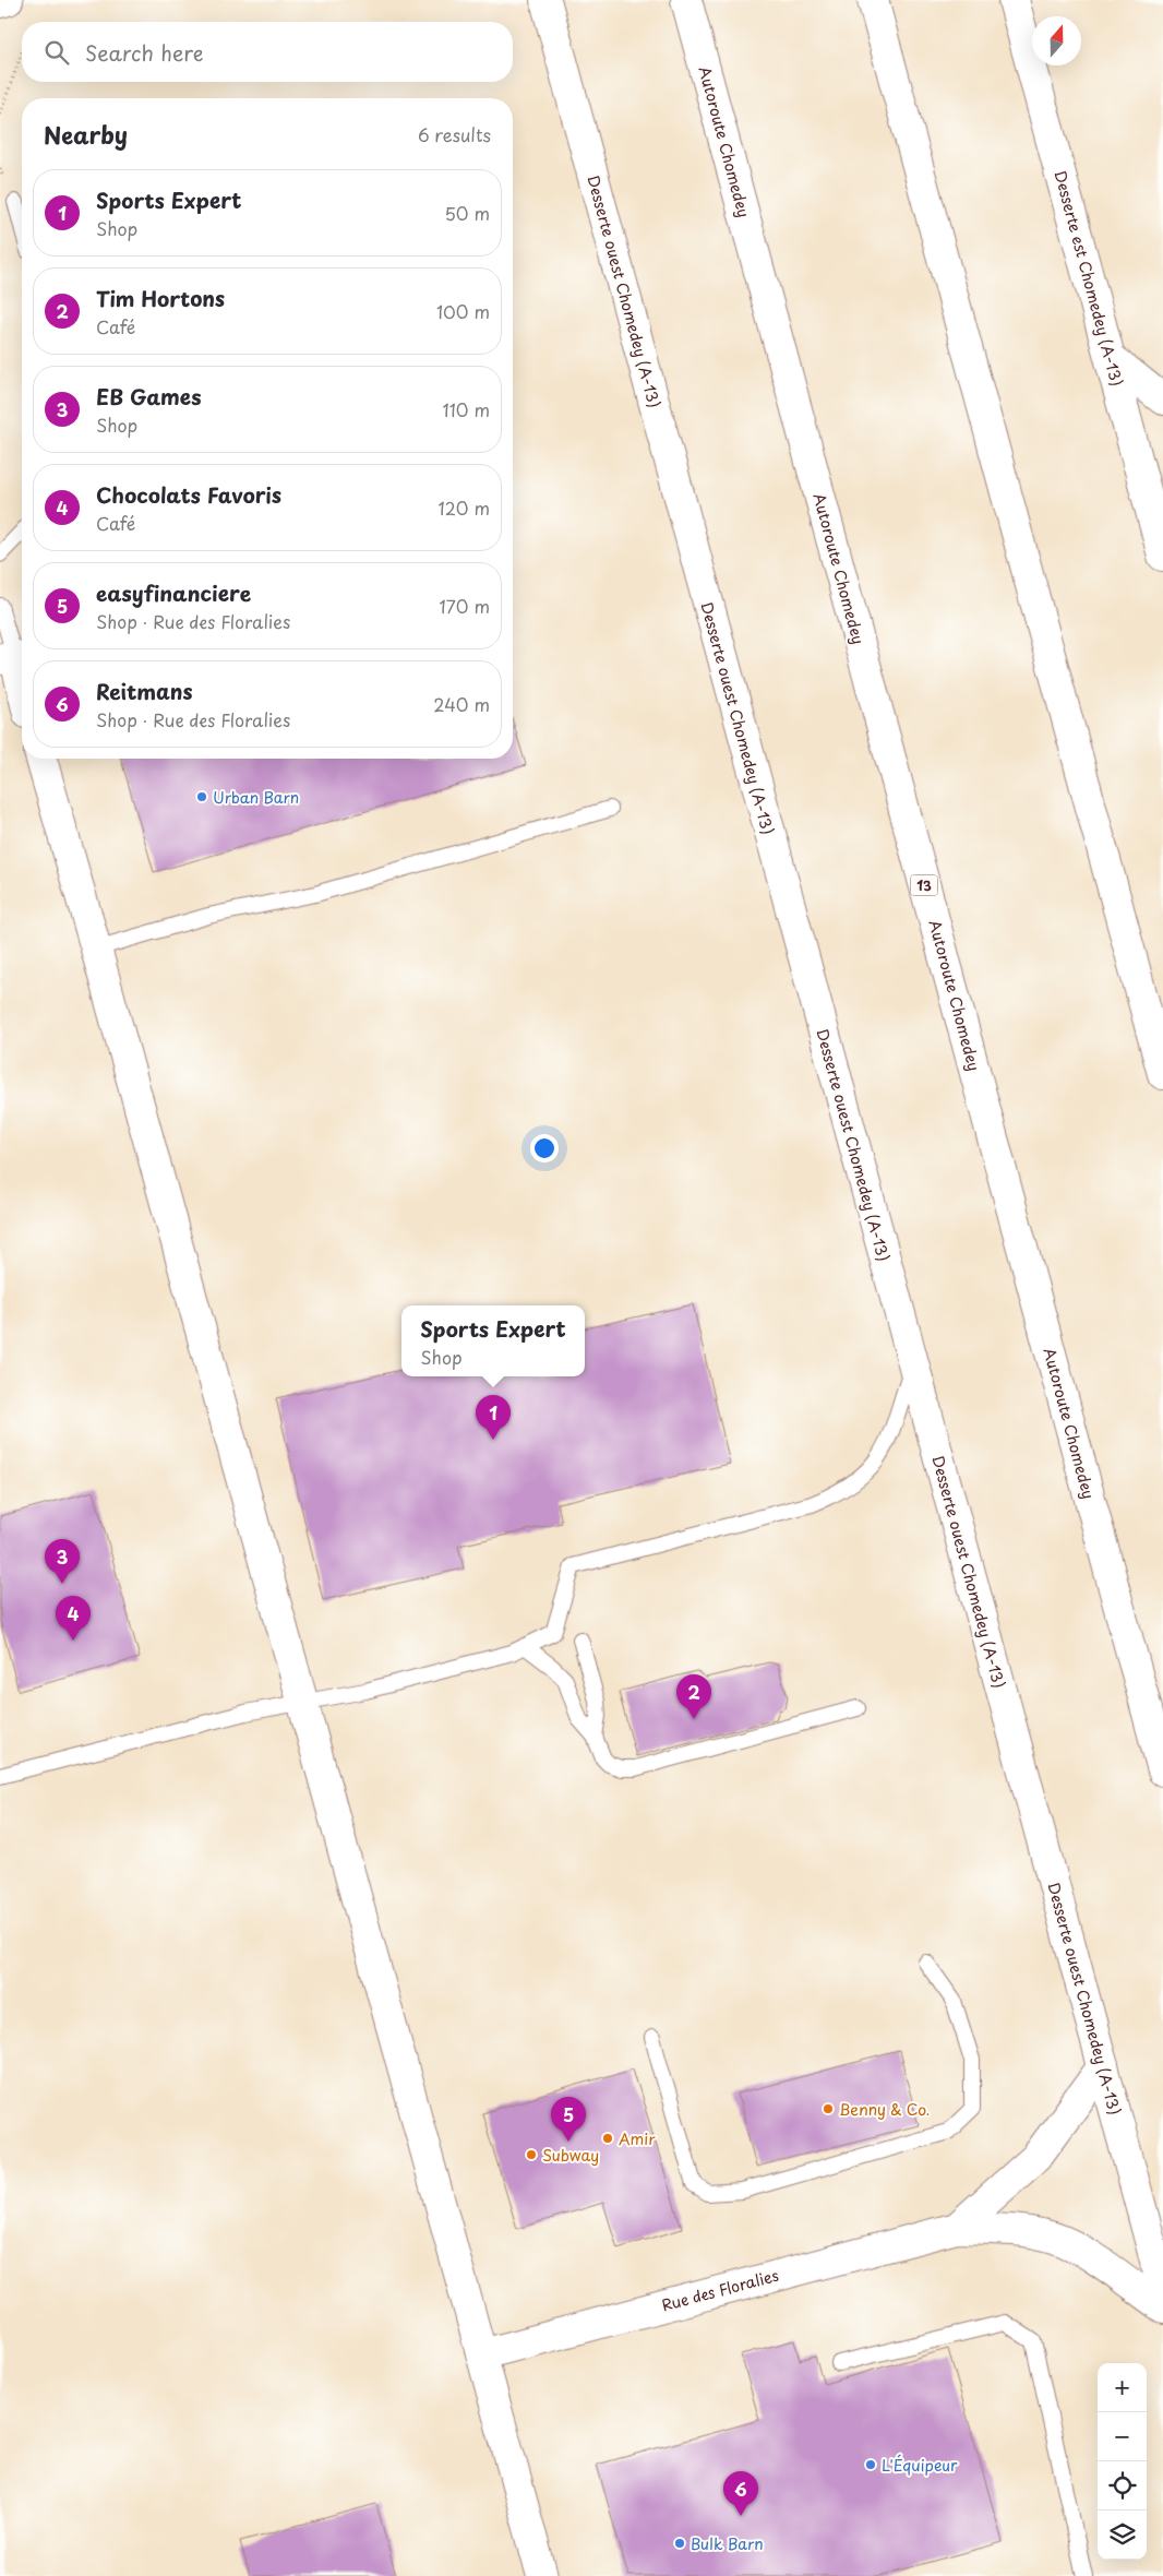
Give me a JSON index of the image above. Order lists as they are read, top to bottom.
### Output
{
  "streets": {
    "main road": [
      "Autoroute Chomedey",
      "Desserte est Chomedey (A-13)",
      "Desserte ouest Chomedey (A-13)",
      "13",
      "Rue des Floralies"
    ]
  },
  "places": [
    "Urban Barn",
    "Benny & Co.",
    "Amir",
    "Subway",
    "L'Équipeur",
    "Bulk Barn"
  ],
  "north": "top",
  "page": {
    "search": "Search here",
    "heading": ["Nearby", "6 results"],
    "list": [
      {
        "mark": "1",
        "name": "Sports Expert",
        "note": "Shop",
        "value": "50 m"
      },
      {
        "mark": "2",
        "name": "Tim Hortons",
        "note": "Café",
        "value": "100 m"
      },
      {
        "mark": "3",
        "name": "EB Games",
        "note": "Shop",
        "value": "110 m"
      },
      {
        "mark": "4",
        "name": "Chocolats Favoris",
        "note": "Café",
        "value": "120 m"
      },
      {
        "mark": "5",
        "name": "easyfinanciere",
        "note": "Shop · Rue des Floralies",
        "value": "170 m"
      },
      {
        "mark": "6",
        "name": "Reitmans",
        "note": "Shop · Rue des Floralies",
        "value": "240 m"
      }
    ],
    "popup": ["Sports Expert", "Shop"],
    "pins": [
      "1",
      "3",
      "4",
      "2",
      "5",
      "6"
    ],
    "map_buttons": ["+", "−"]
  }
}
